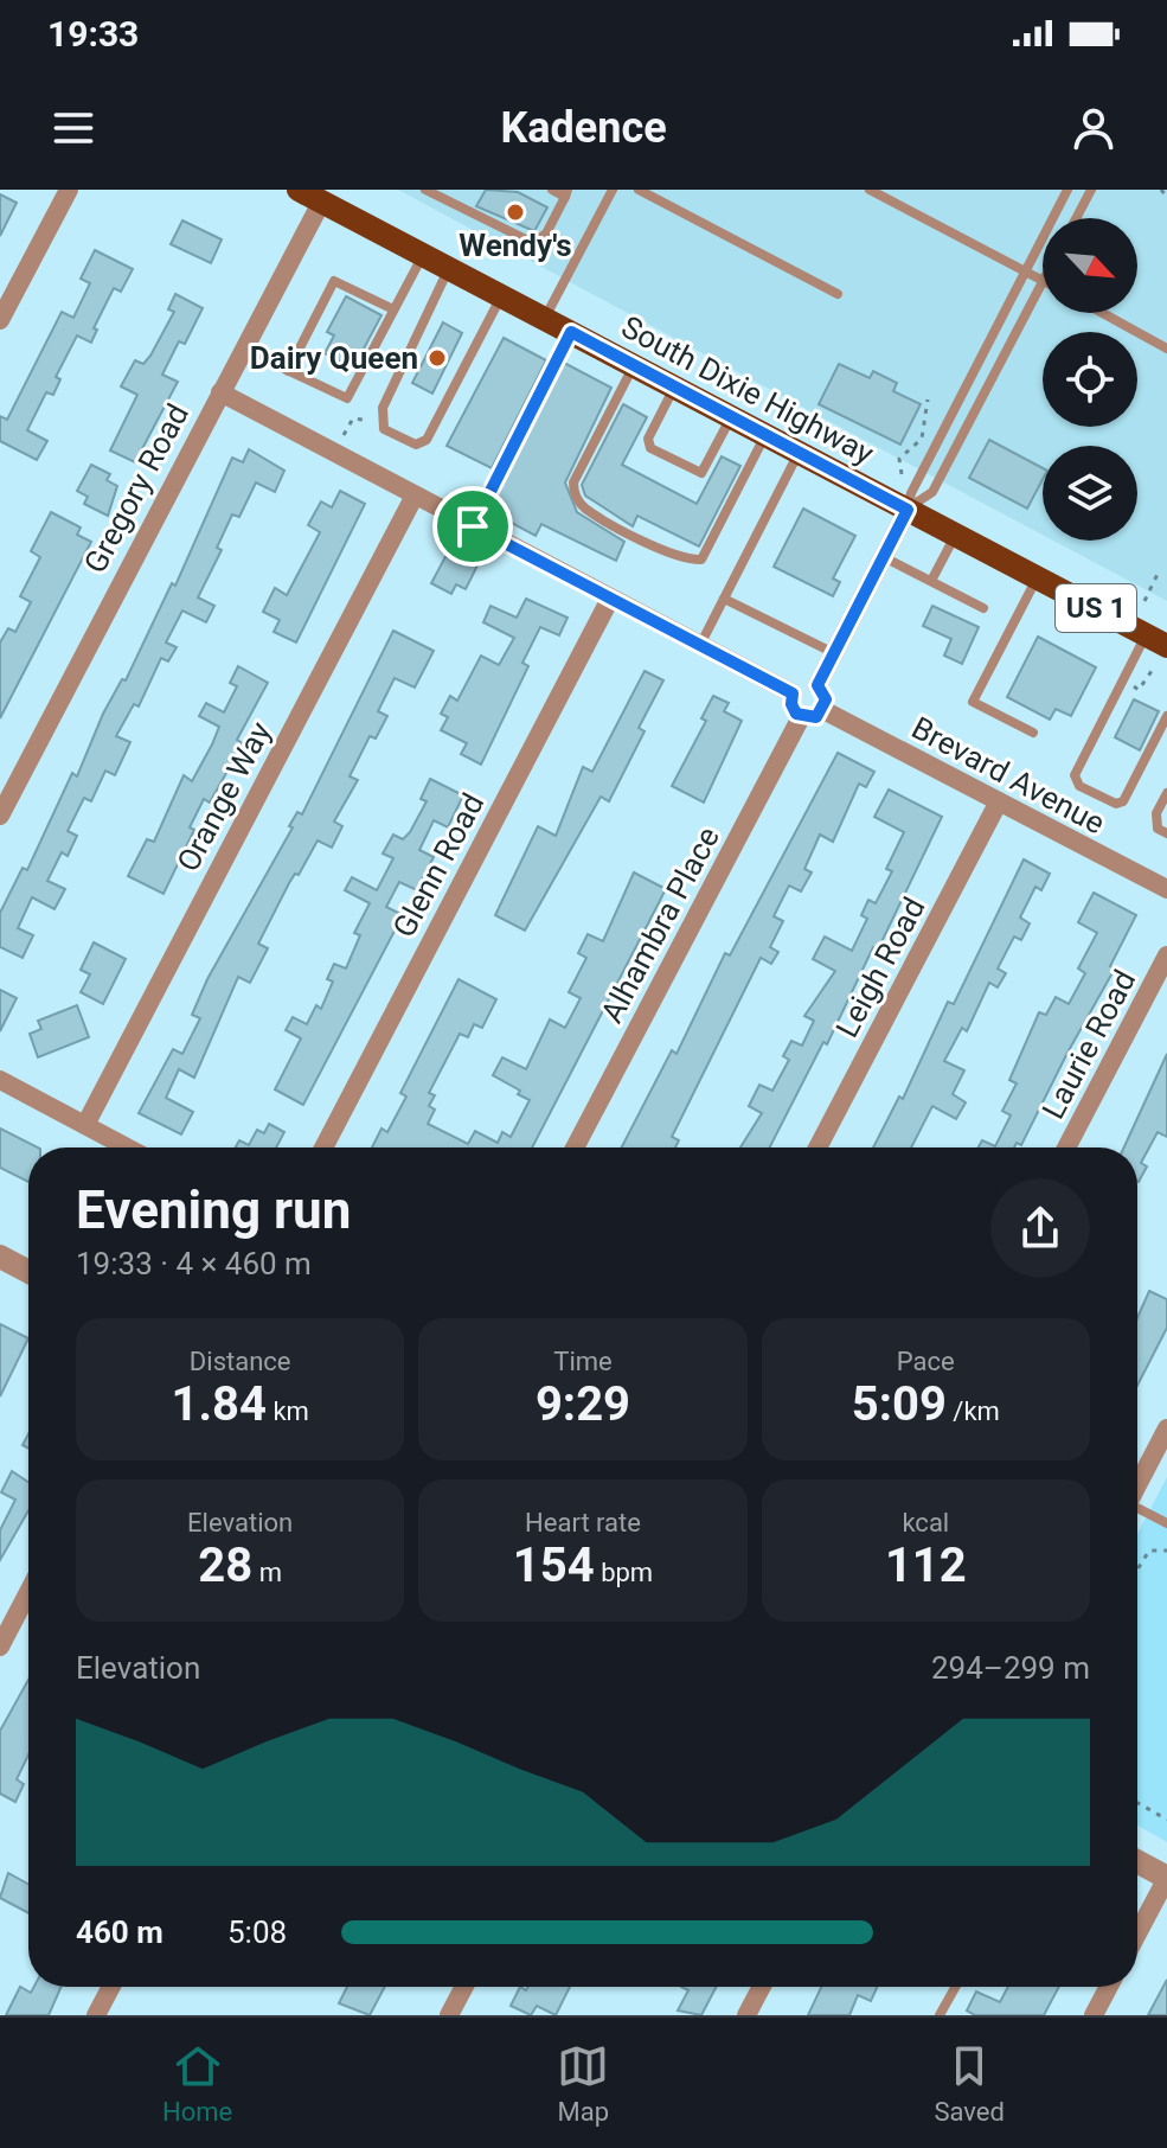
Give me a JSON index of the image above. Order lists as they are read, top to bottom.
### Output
{
  "streets": {
    "main road": ["South Dixie Highway", "US 1"],
    "street": [
      "Gregory Road",
      "Brevard Avenue",
      "Orange Way",
      "Glenn Road",
      "Alhambra Place",
      "Leigh Road",
      "Laurie Road"
    ]
  },
  "crossings": [
    ["South Dixie Highway", "Gregory Road"],
    ["Brevard Avenue", "Alhambra Place"],
    ["Brevard Avenue", "Leigh Road"]
  ],
  "places": ["Wendy's", "Dairy Queen"],
  "north": "bottom right",
  "page": {
    "status": "19:33",
    "header": "Kadence",
    "heading": ["Evening run", "19:33 · 4 × 460 m"],
    "stats": [
      ["Distance", "1.84 km"],
      ["Time", "9:29"],
      ["Pace", "5:09 /km"],
      ["Elevation", "28 m"],
      ["Heart rate", "154 bpm"],
      ["kcal", "112"]
    ],
    "chart": ["Elevation", "294–299 m"],
    "list": [
      {
        "name": "460 m",
        "note": "5:08"
      }
    ],
    "tabs": ["Home", "Map", "Saved"]
  }
}
